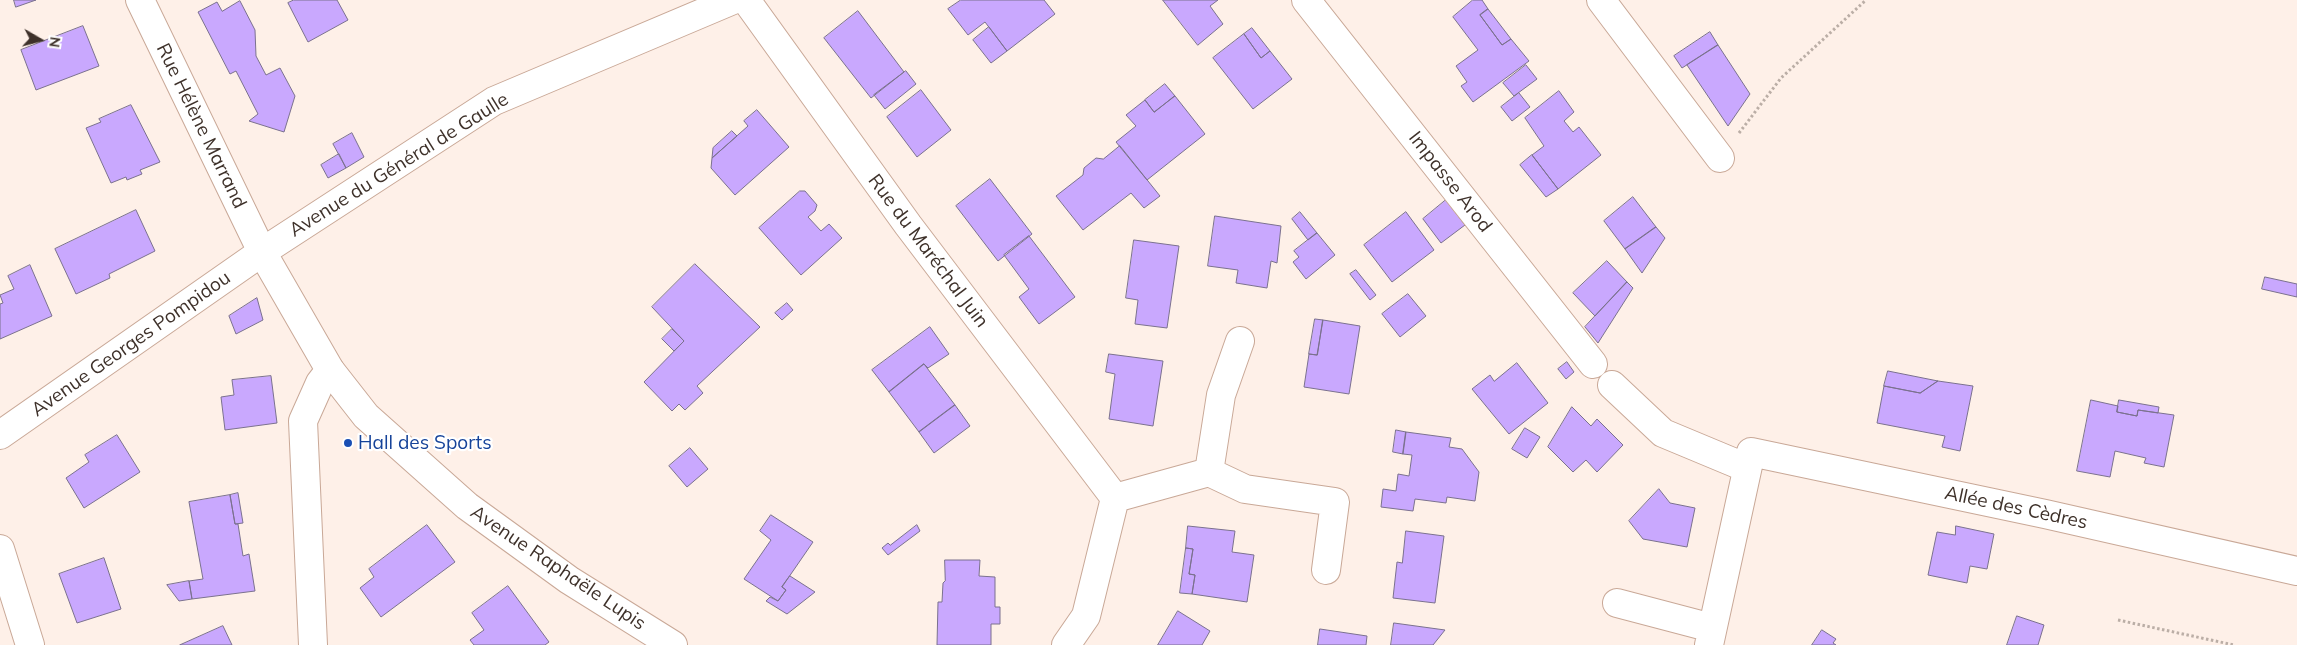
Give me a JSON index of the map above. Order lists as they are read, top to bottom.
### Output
{
  "streets": {
    "street": [
      "Rue Hélène Marrand",
      "Avenue du Général de Gaulle",
      "Impasse Arod",
      "Rue du Maréchal Juin",
      "Avenue Georges Pompidou",
      "Allée des Cèdres",
      "Avenue Raphaële Lupis"
    ]
  },
  "crossings": [
    ["Rue Hélène Marrand", "Avenue du Général de Gaulle"],
    ["Rue Hélène Marrand", "Avenue Georges Pompidou"],
    ["Rue Hélène Marrand", "Avenue Raphaële Lupis"],
    ["Avenue du Général de Gaulle", "Avenue Georges Pompidou"],
    ["Avenue du Général de Gaulle", "Avenue Raphaële Lupis"],
    ["Avenue Georges Pompidou", "Avenue Raphaële Lupis"]
  ],
  "places": ["Hall des Sports"],
  "north": "right"
}
